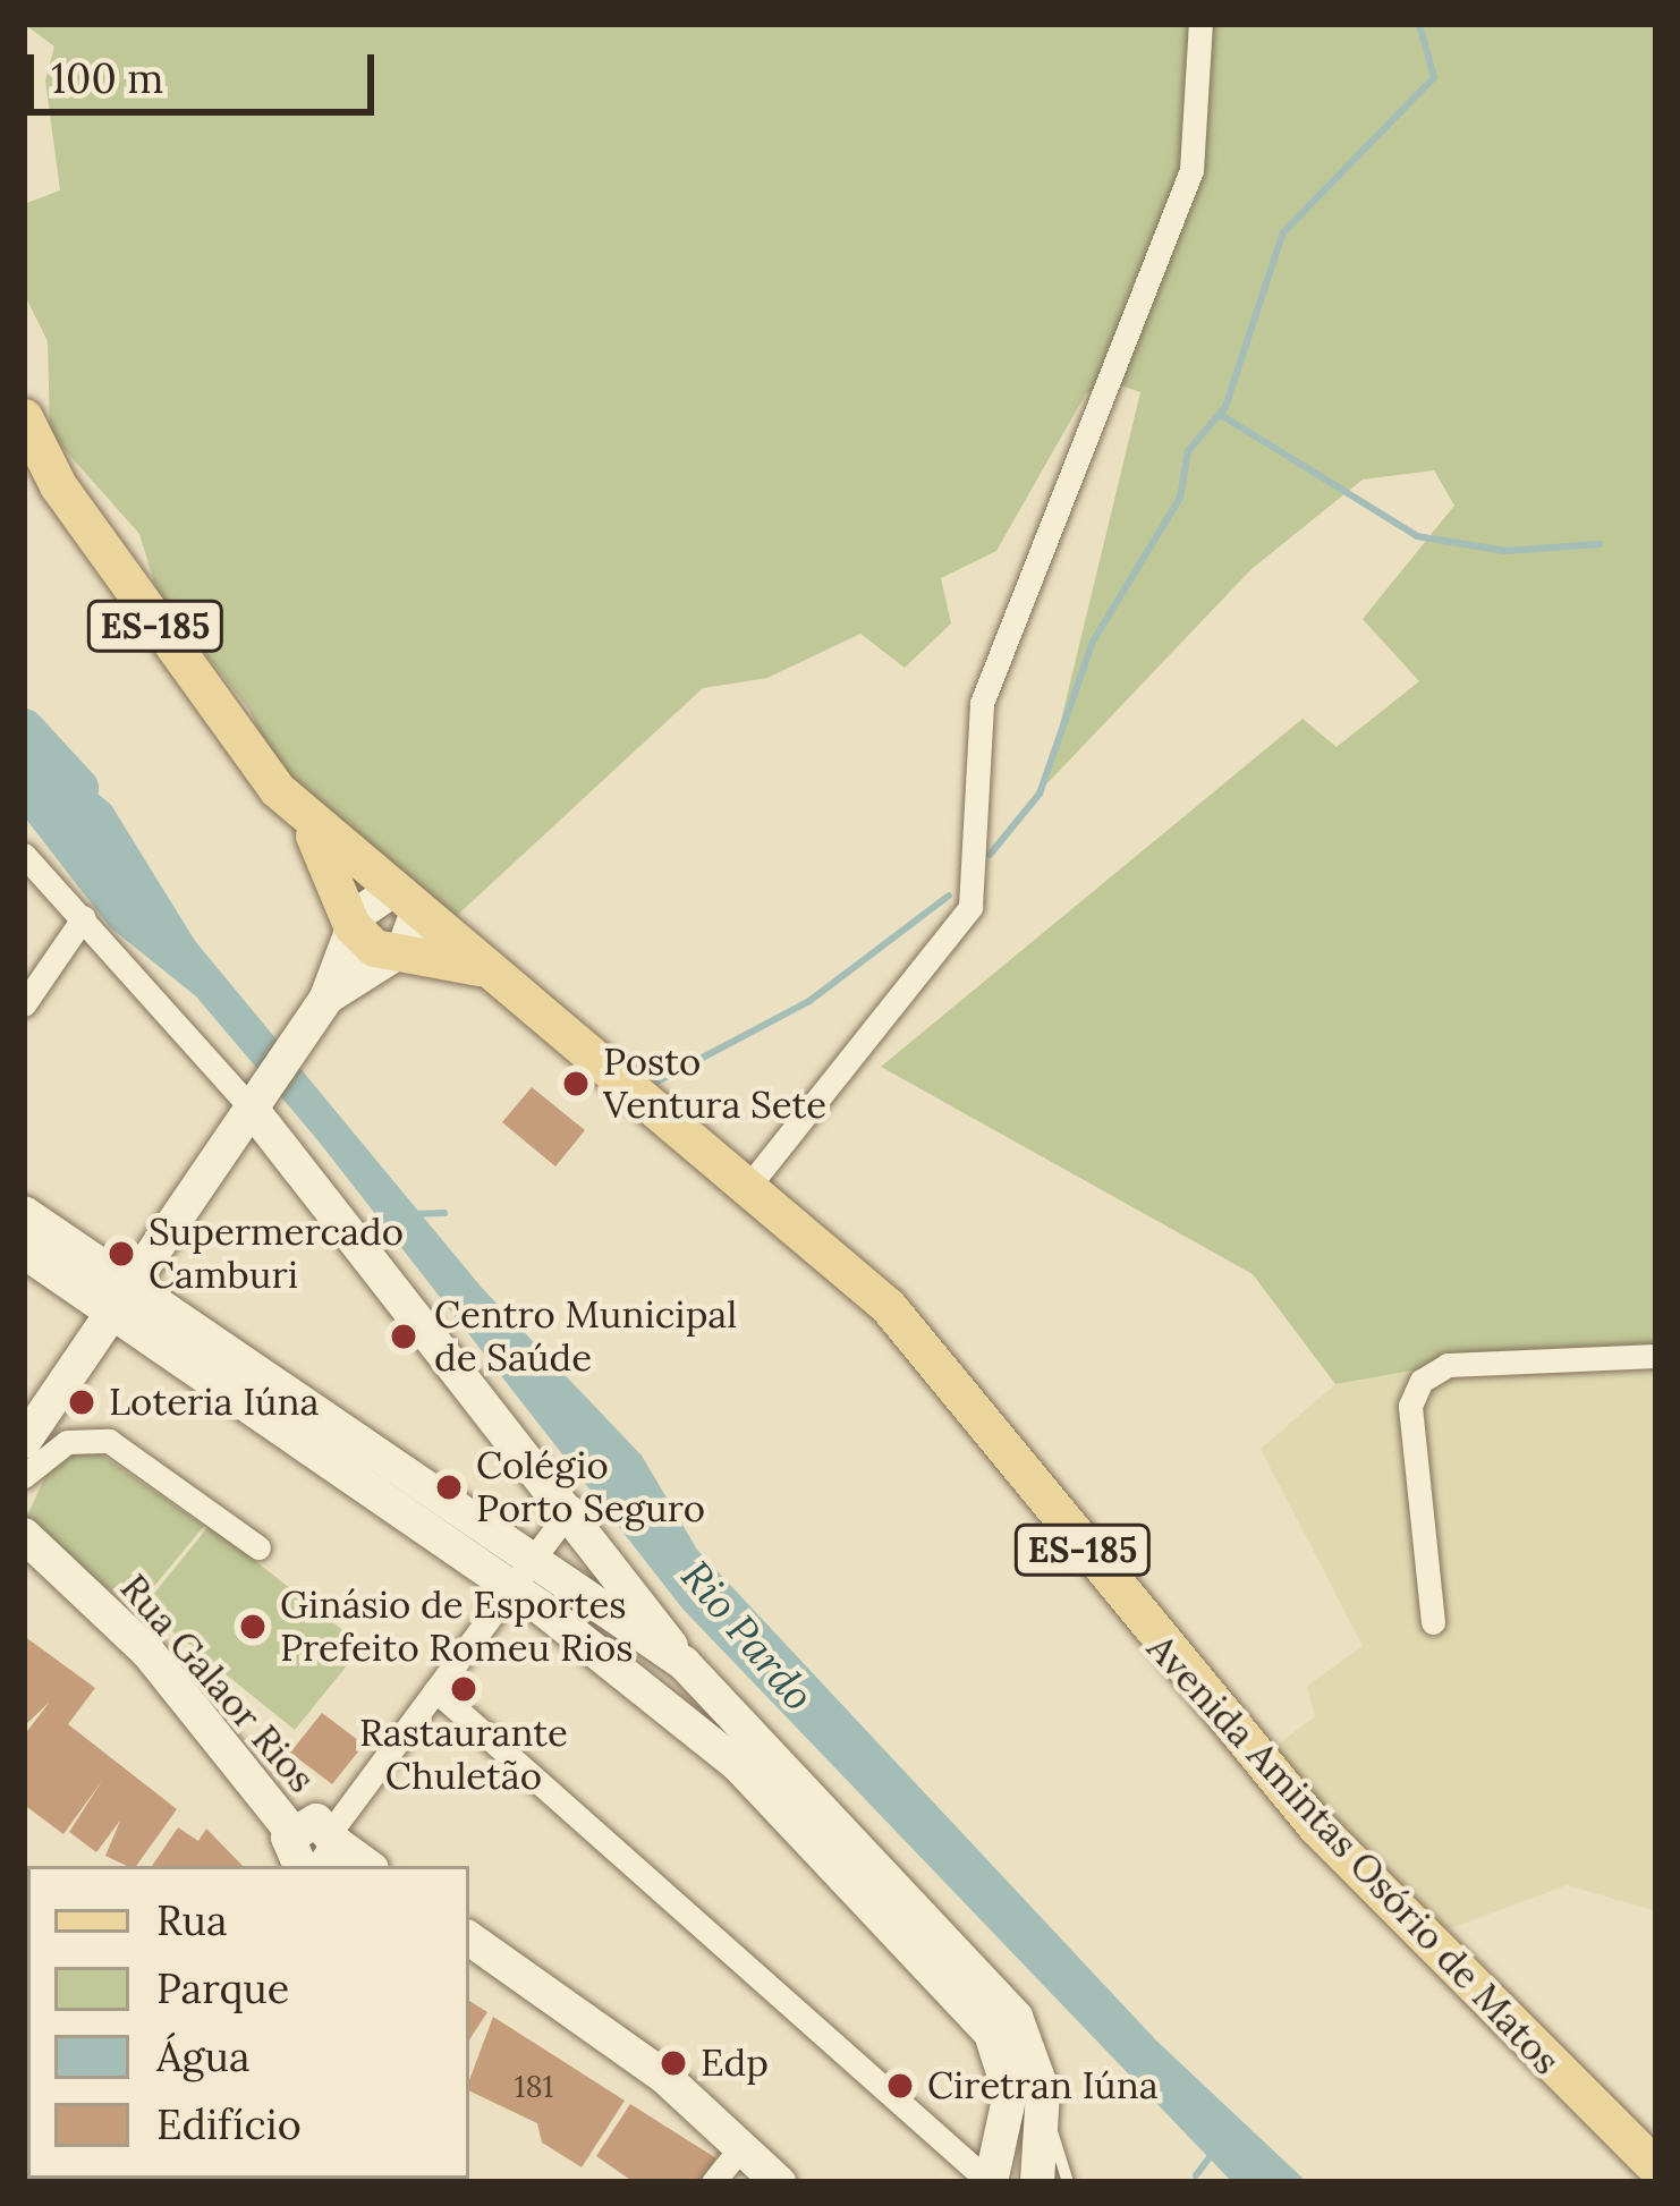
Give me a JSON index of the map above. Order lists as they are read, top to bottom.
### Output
{
  "streets": {
    "main road": ["ES-185", "Avenida Amintas Osório de Matos"],
    "street": ["Rua Galaor Rios"]
  },
  "crossings": [
    ["ES-185", "Avenida Amintas Osório de Matos"]
  ],
  "water": ["Rio Pardo"],
  "places": [
    "Posto Ventura Sete",
    "Supermercado Camburi",
    "Centro Municipal de Saúde",
    "Loteria Iúna",
    "Colégio Porto Seguro",
    "Ginásio de Esportes Prefeito Romeu Rios",
    "Rastaurante Chuletão",
    "Edp",
    "Ciretran Iúna"
  ],
  "house_numbers": ["181"],
  "legend": [
    "Rua",
    "Parque",
    "Água",
    "Edifício"
  ],
  "scale_bar": "100 m"
}
